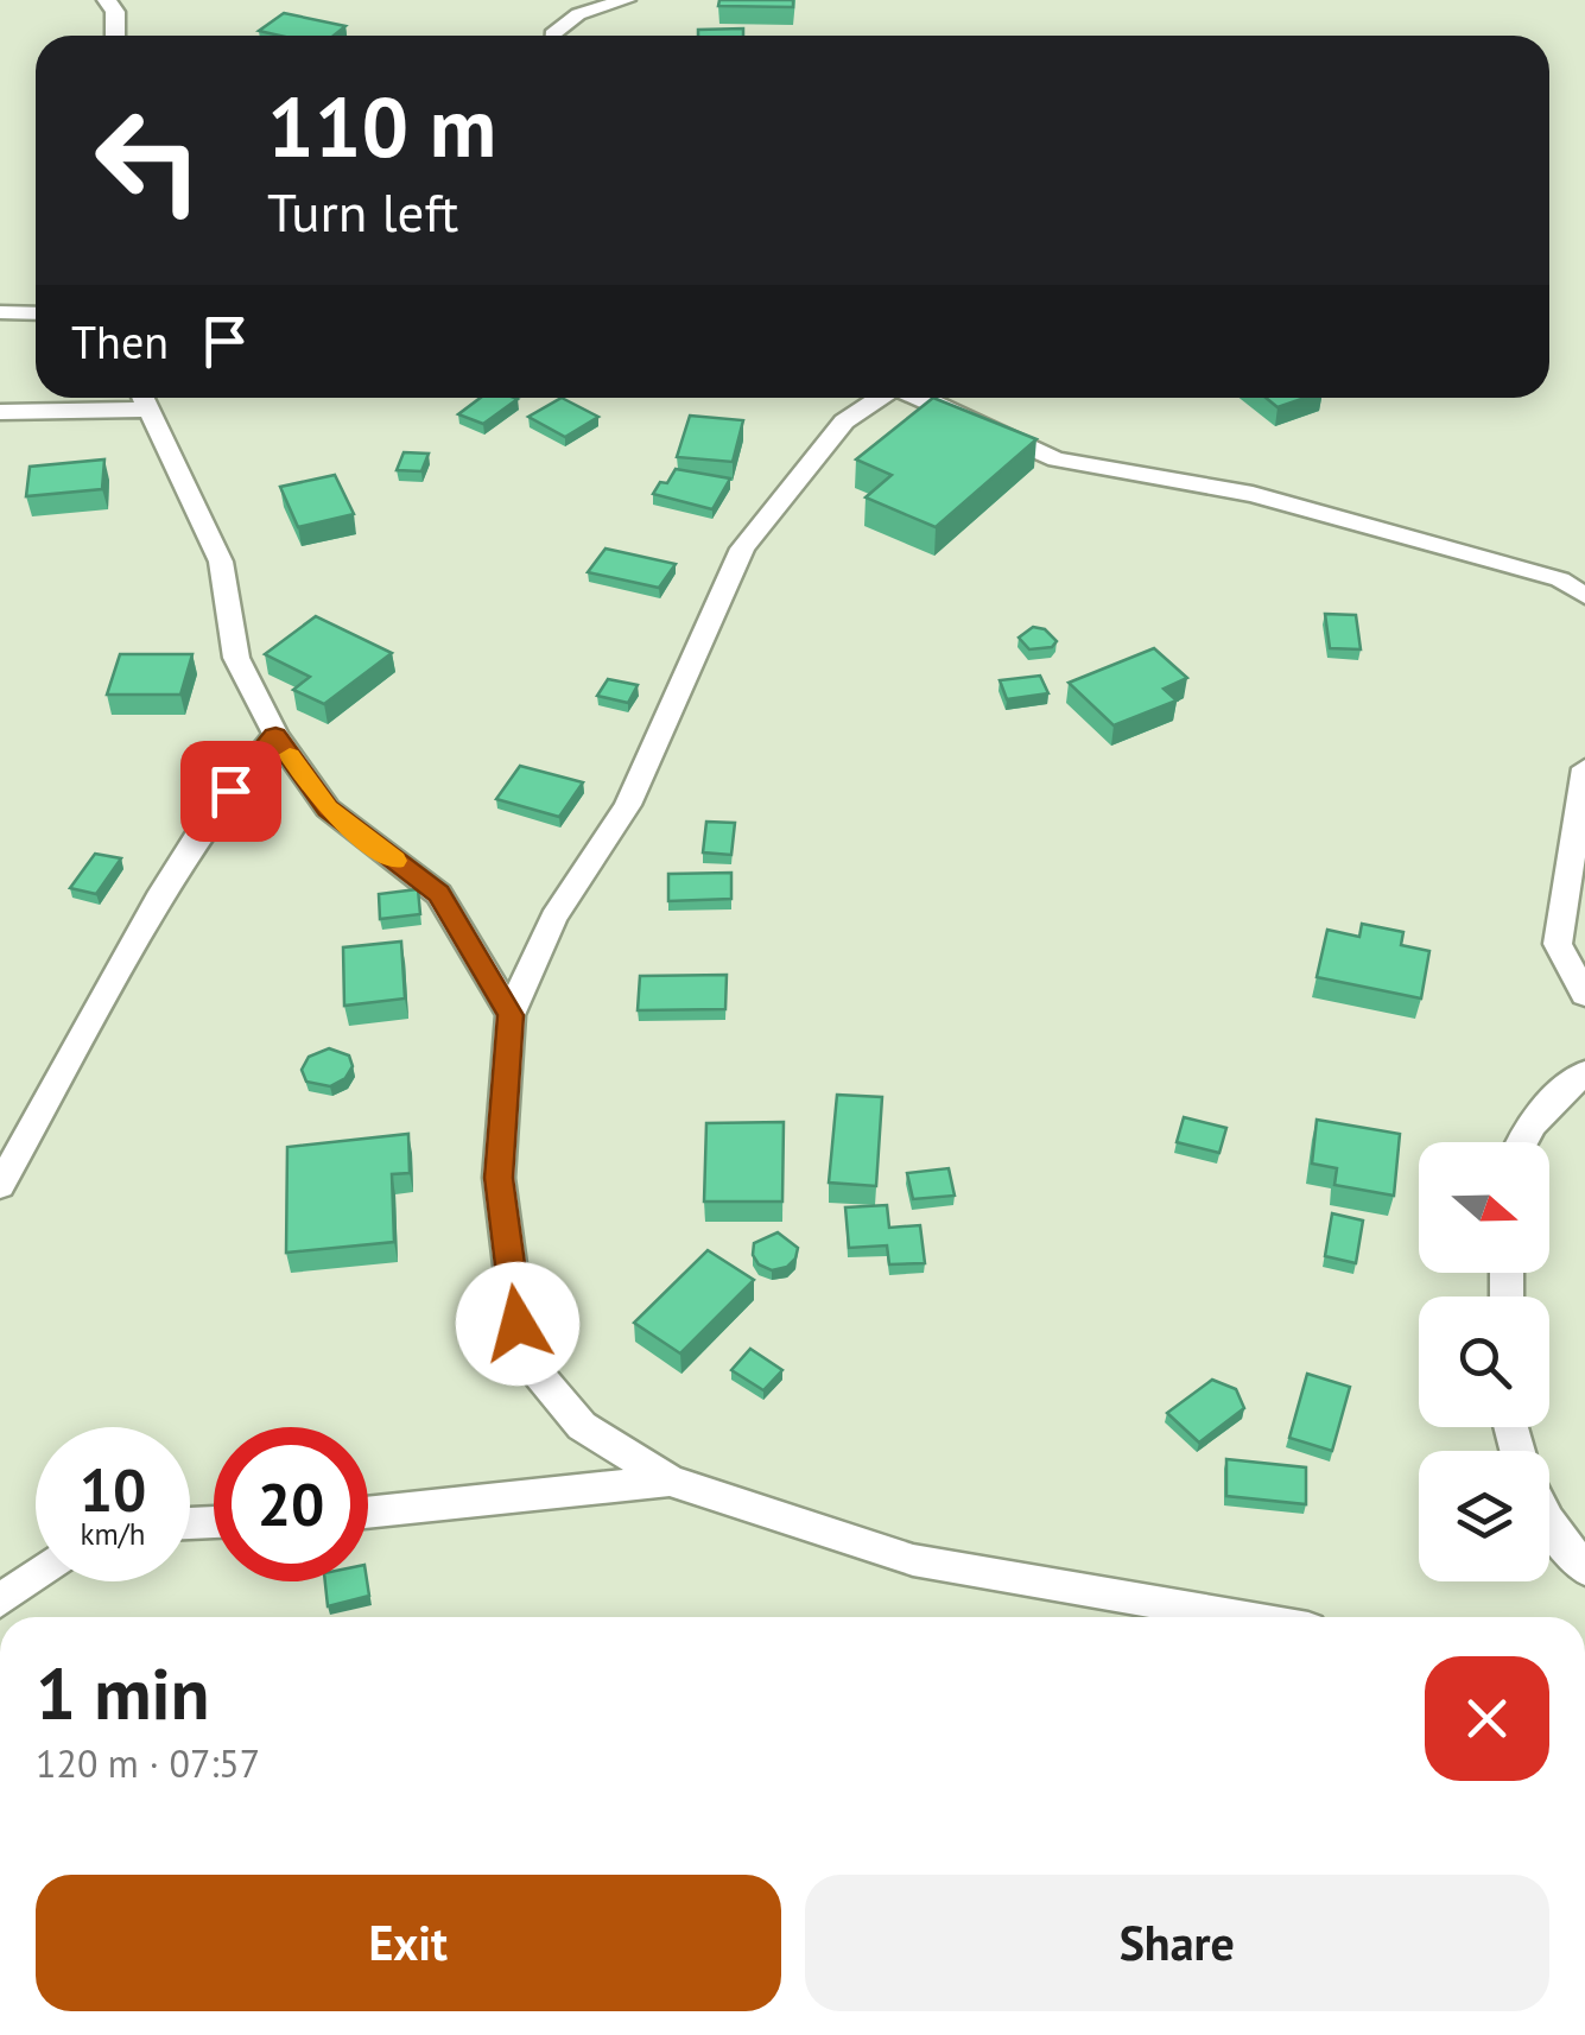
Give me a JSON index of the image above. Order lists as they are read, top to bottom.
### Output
{
  "north": "right",
  "page": {
    "turn": ["110 m", "Turn left"],
    "then": "Then",
    "speed": "10 km/h",
    "limit": "20",
    "heading": ["1 min", "120 m · 07:57"],
    "buttons": ["Exit", "Share"]
  }
}
